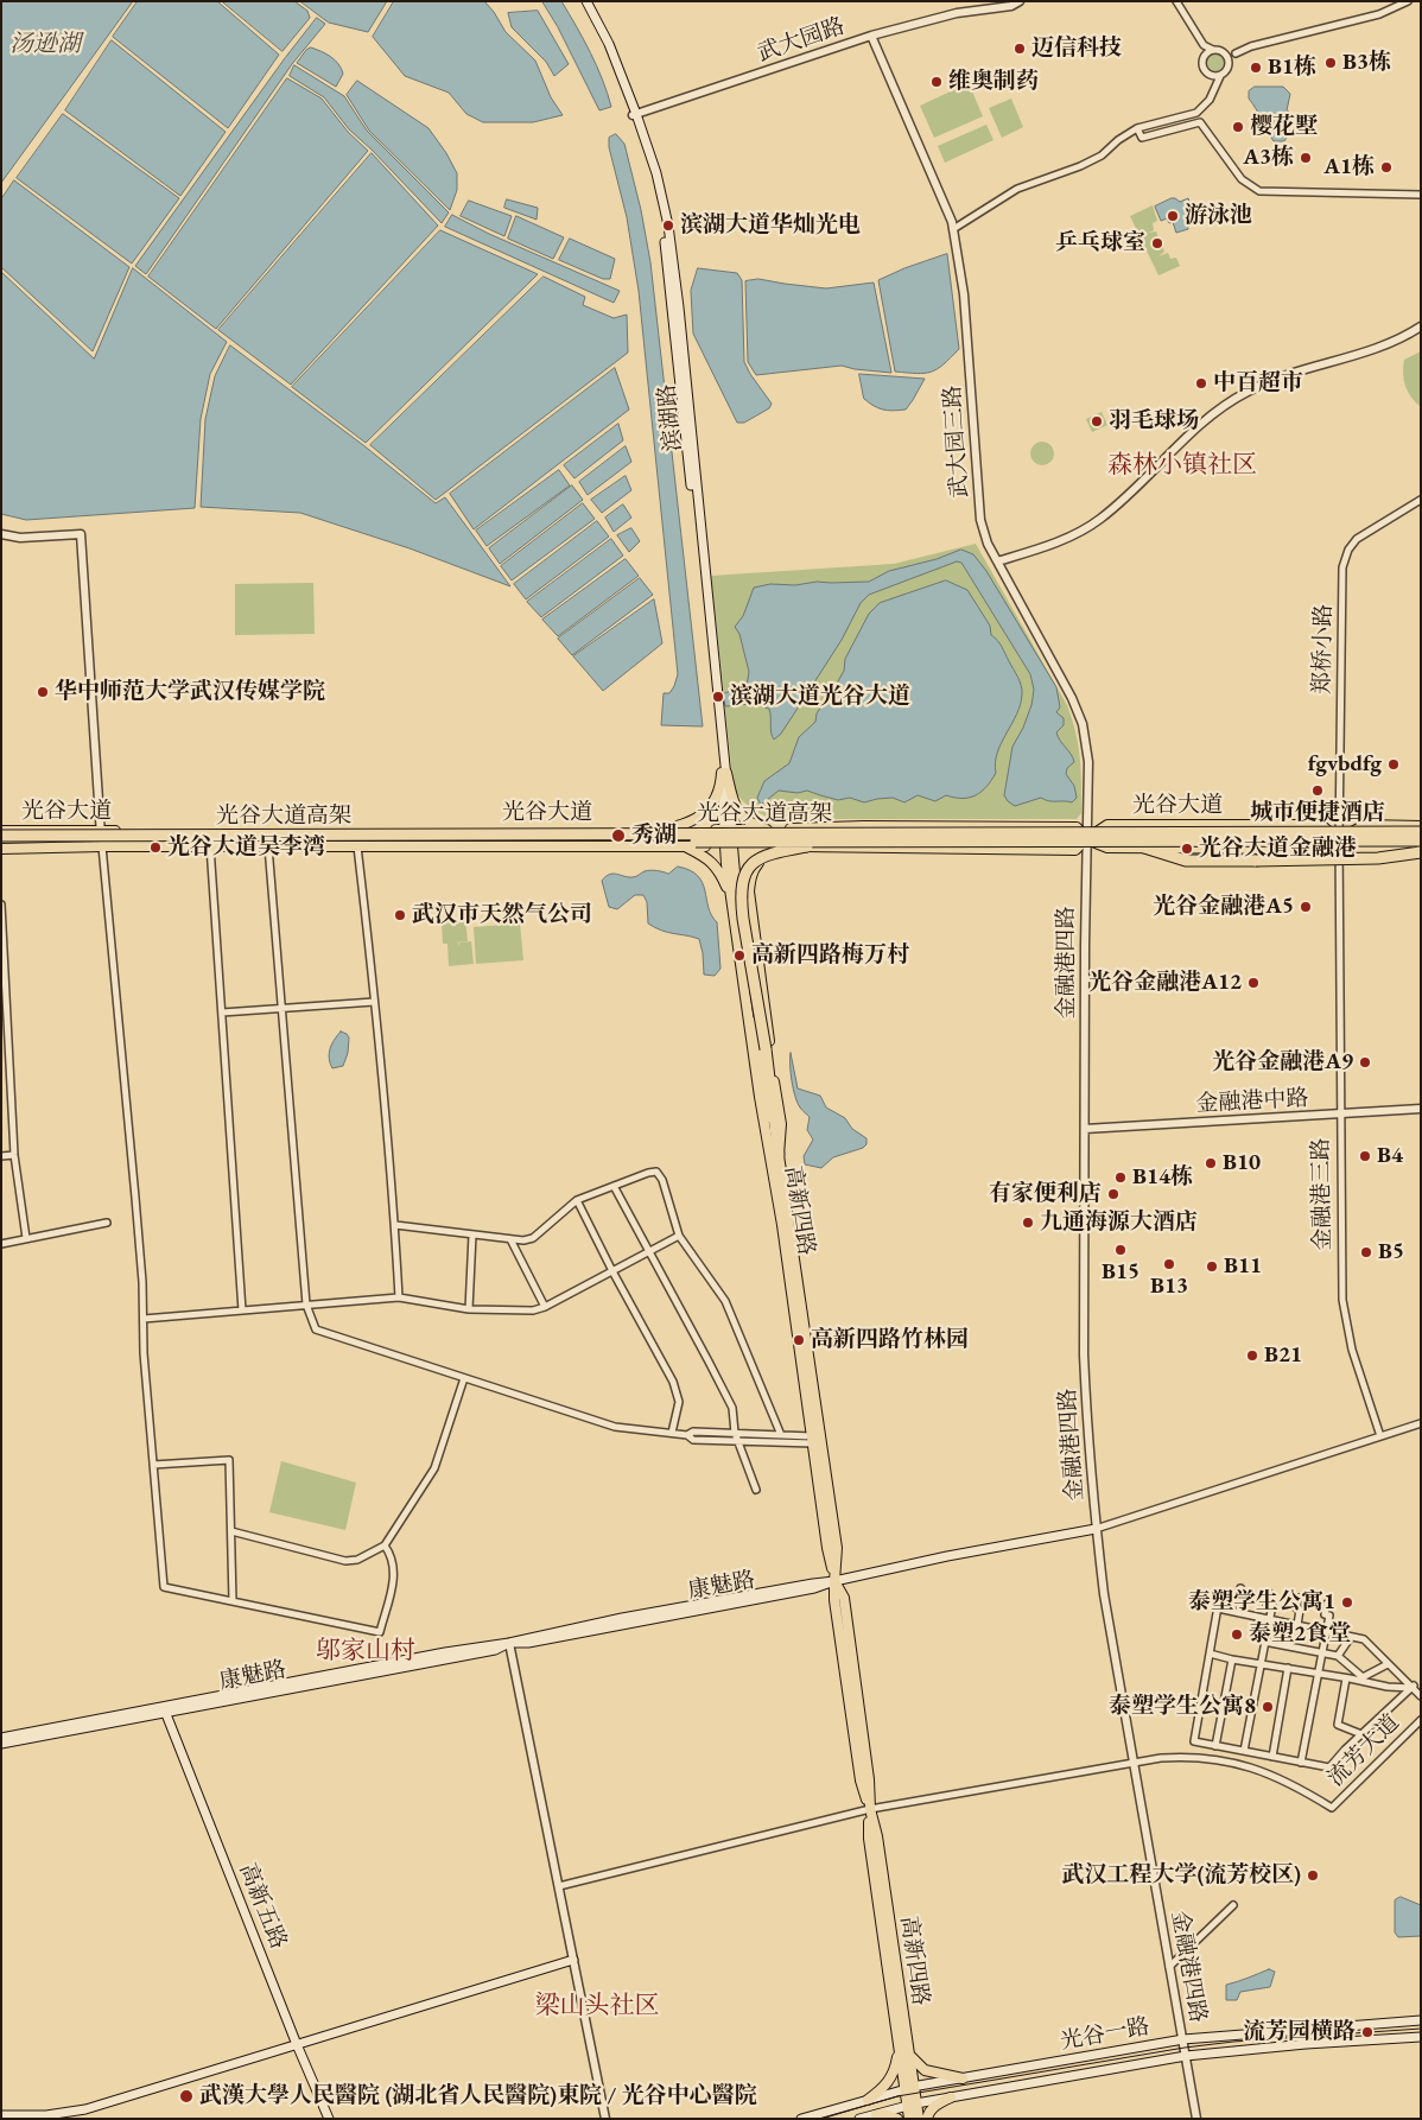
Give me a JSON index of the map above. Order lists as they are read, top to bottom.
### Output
{
  "streets": {
    "highway": ["光谷大道高架"],
    "main road": [
      "滨湖路",
      "光谷大道",
      "高新四路",
      "康魅路",
      "高新五路",
      "光谷一路"
    ],
    "street": [
      "武大园路",
      "武大园三路",
      "郑桥小路",
      "金融港四路",
      "金融港中路",
      "金融港三路",
      "流芳大道"
    ]
  },
  "crossings": [
    ["武大园路", "滨湖路"],
    ["武大园路", "武大园三路"],
    ["滨湖路", "光谷大道"],
    ["滨湖路", "高新四路"],
    ["武大园三路", "光谷大道"],
    ["武大园三路", "金融港四路"],
    ["郑桥小路", "光谷大道"],
    ["郑桥小路", "金融港三路"],
    ["光谷大道", "金融港四路"],
    ["光谷大道", "金融港三路"],
    ["光谷大道", "高新四路"],
    ["金融港四路", "金融港中路"],
    ["金融港四路", "康魅路"],
    ["金融港四路", "流芳大道"],
    ["金融港四路", "光谷一路"],
    ["金融港中路", "金融港三路"],
    ["高新四路", "康魅路"],
    ["高新四路", "光谷一路"],
    ["康魅路", "高新五路"]
  ],
  "districts": ["森林小镇社区", "邬家山村", "梁山头社区"],
  "water": ["汤逊湖"],
  "places": [
    "迈信科技",
    "B3栋",
    "B1栋",
    "维奥制药",
    "樱花墅",
    "A3栋",
    "A1栋",
    "游泳池",
    "滨湖大道华灿光电",
    "乒乓球室",
    "中百超市",
    "羽毛球场",
    "华中师范大学武汉传媒学院",
    "滨湖大道光谷大道",
    "fgvbdfg",
    "城市便捷酒店",
    "秀湖",
    "光谷大道吴李湾",
    "光谷大道金融港",
    "光谷金融港A5",
    "武汉市天然气公司",
    "高新四路梅万村",
    "光谷金融港A12",
    "光谷金融港A9",
    "B4",
    "B10",
    "B14栋",
    "有家便利店",
    "九通海源大酒店",
    "B15",
    "B5",
    "B13",
    "B11",
    "高新四路竹林园",
    "B21",
    "泰塑学生公寓1",
    "泰塑2食堂",
    "泰塑学生公寓8",
    "武汉工程大学(流芳校区)",
    "流芳园横路",
    "武漢大學人民醫院 (湖北省人民醫院)東院 / 光谷中心醫院"
  ]
}
